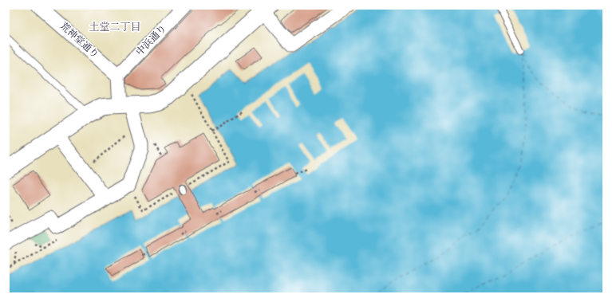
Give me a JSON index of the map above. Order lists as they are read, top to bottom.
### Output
{
  "streets": {
    "street": ["荒神堂通り", "中浜通り"]
  },
  "crossings": [
    ["荒神堂通り", "中浜通り"]
  ],
  "districts": ["土堂二丁目"]
}
